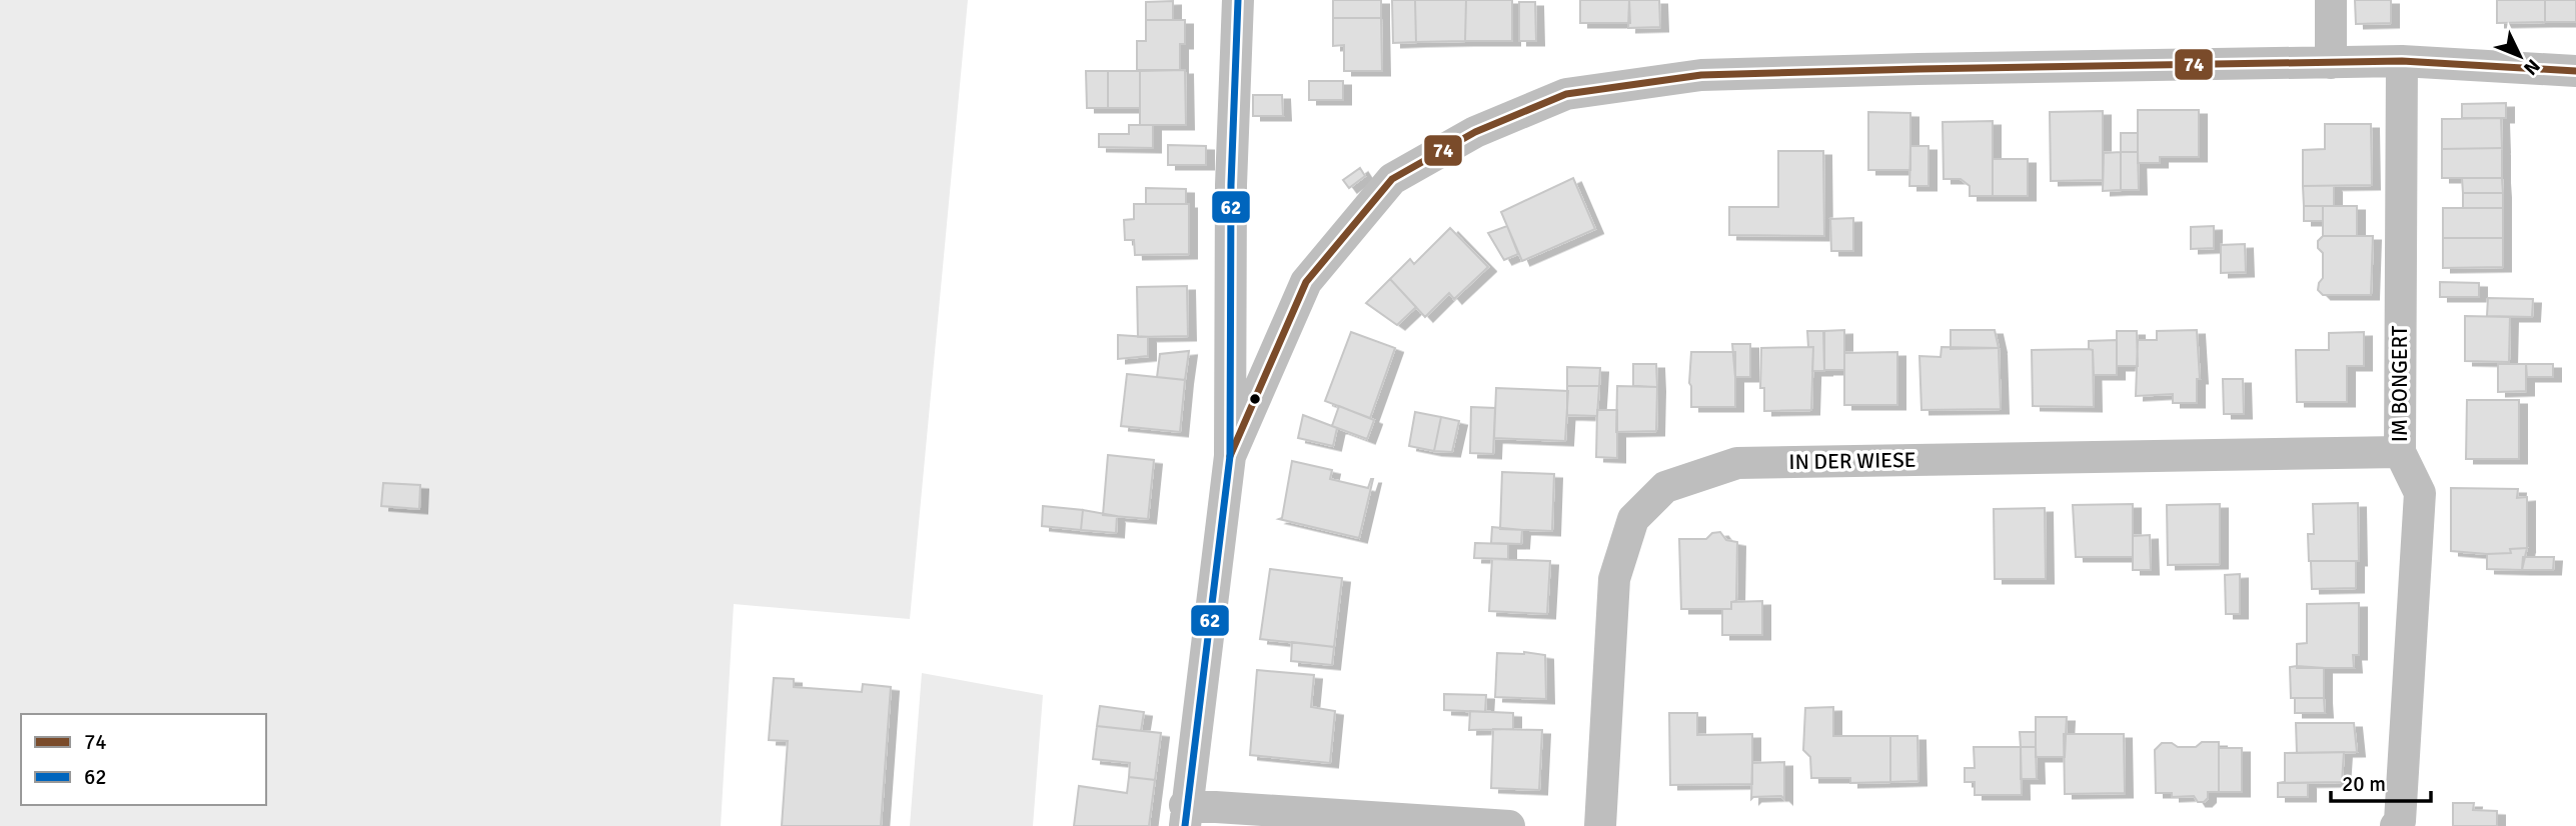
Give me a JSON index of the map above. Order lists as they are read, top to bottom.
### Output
{
  "streets": {
    "street": ["IM BONGERT", "IN DER WIESE"]
  },
  "crossings": [
    ["IM BONGERT", "IN DER WIESE"]
  ],
  "lines": ["transit line 62", "transit line 74"],
  "legend": ["74", "62"],
  "scale_bar": "20 m",
  "north": "bottom right"
}
